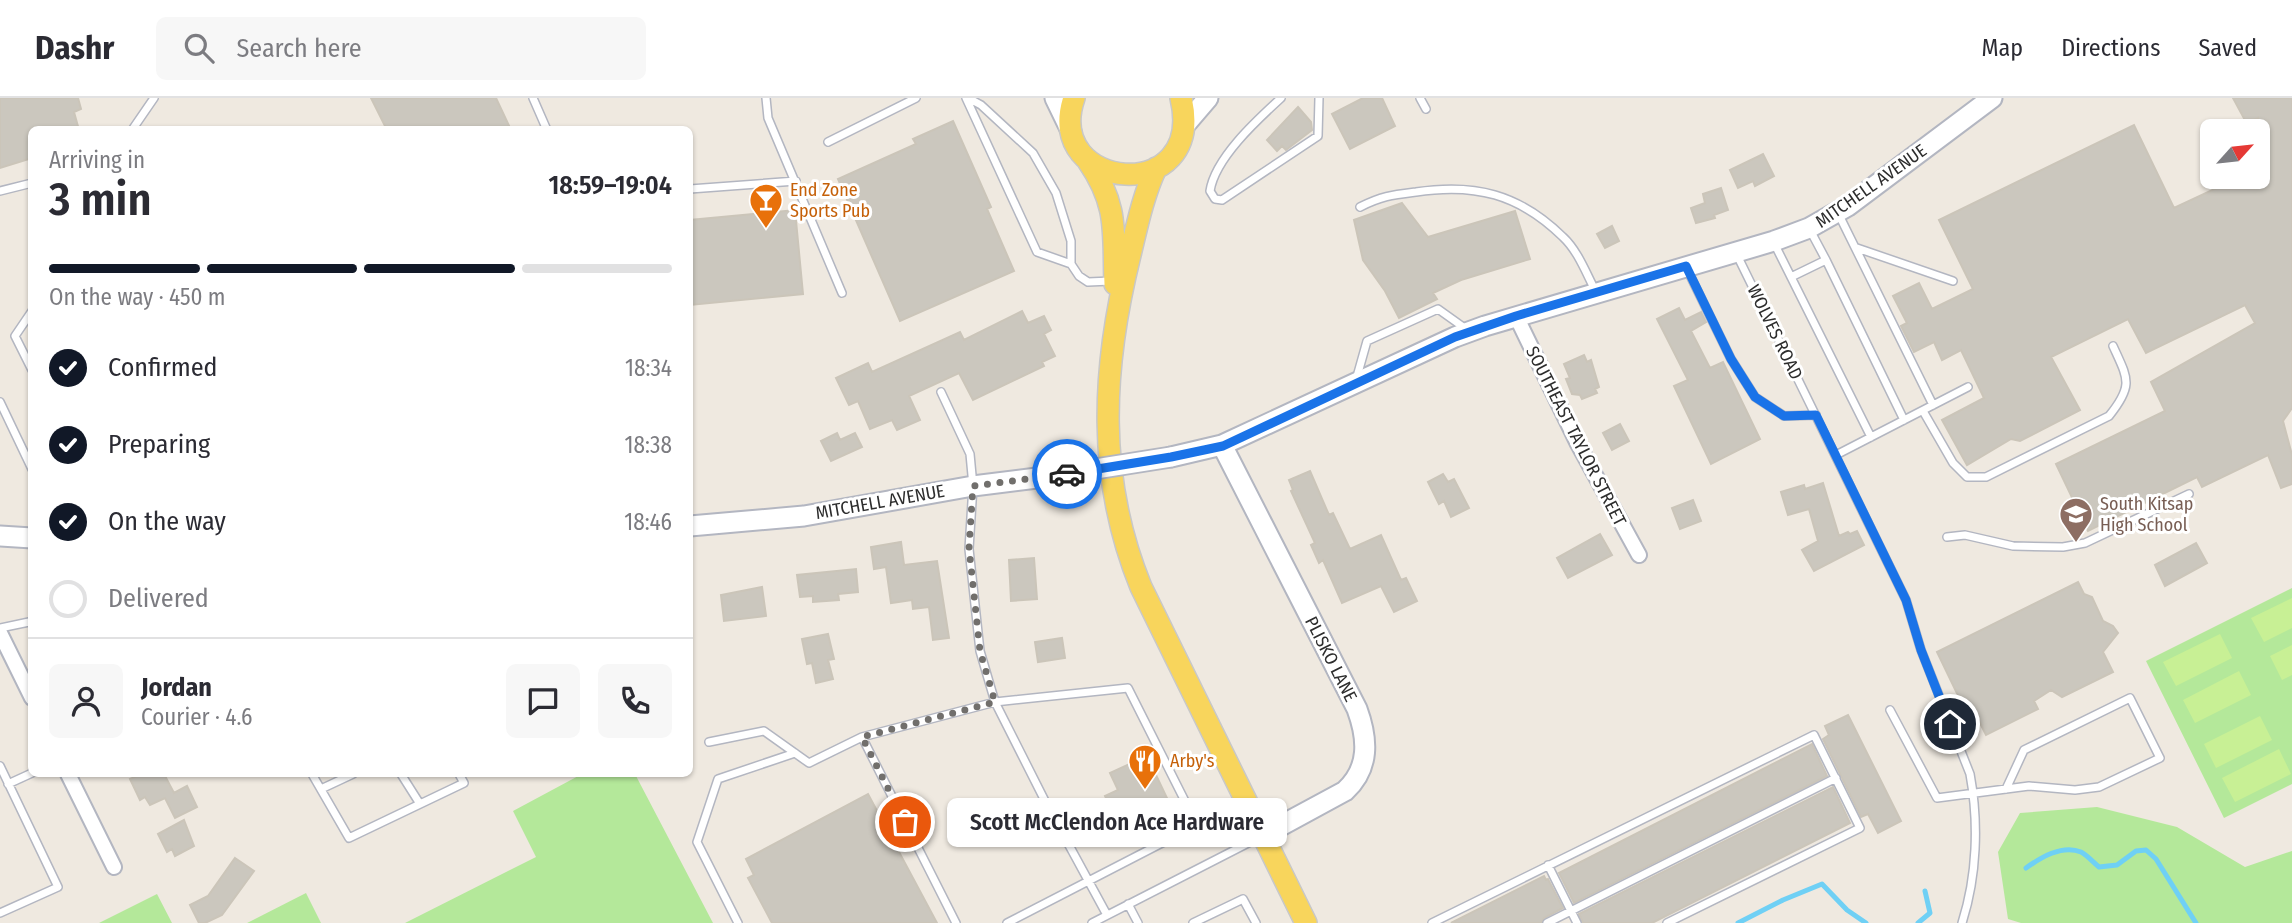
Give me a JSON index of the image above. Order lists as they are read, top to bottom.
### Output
{
  "streets": {
    "street": ["MITCHELL AVENUE", "SOUTHEAST TAYLOR STREET", "PLISKO LANE"],
    "lane": ["WOLVES ROAD"]
  },
  "crossings": [
    ["MITCHELL AVENUE", "WOLVES ROAD"],
    ["MITCHELL AVENUE", "SOUTHEAST TAYLOR STREET"],
    ["MITCHELL AVENUE", "PLISKO LANE"]
  ],
  "places": {
    "bar": ["End Zone Sports Pub"],
    "school or university": ["South Kitsap High School"],
    "restaurant": ["Arby's"],
    "other": ["Scott McClendon Ace Hardware"]
  },
  "north": "top right",
  "page": {
    "header": "Dashr",
    "search": "Search here",
    "nav": ["Map", "Directions", "Saved"],
    "heading": ["3 min", "Arriving in", "18:59–19:04"],
    "panel": ["Jordan", "Courier · 4.6"],
    "bar": "On the way · 450 m",
    "list": [
      ["Confirmed", "18:34"],
      ["Preparing", "18:38"],
      ["On the way", "18:46"],
      "Delivered"
    ],
    "bubble": "Scott McClendon Ace Hardware"
  }
}
